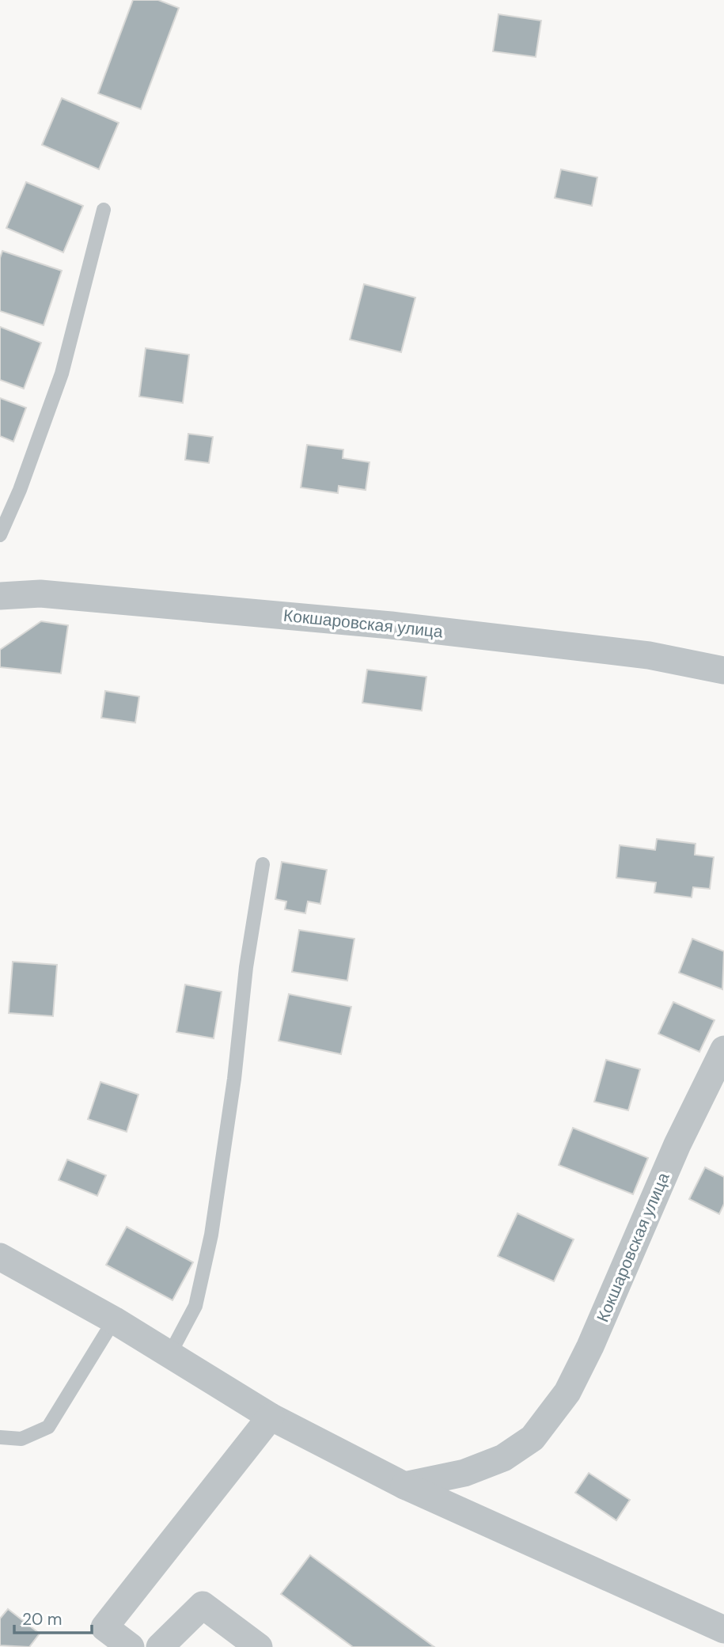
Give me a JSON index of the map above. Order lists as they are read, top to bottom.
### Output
{
  "streets": {
    "street": ["Кокшаровская улица"]
  },
  "scale_bar": "20 m"
}
